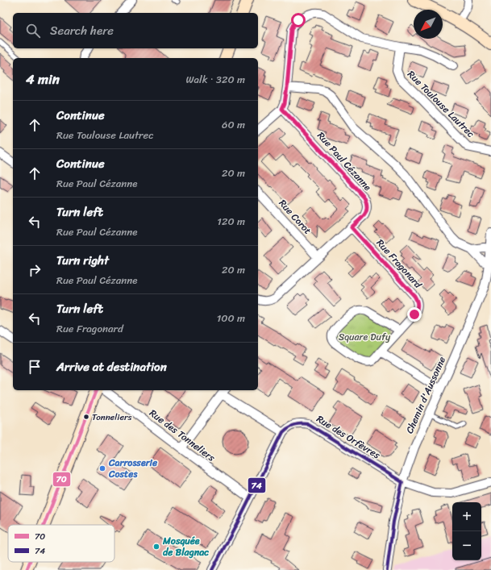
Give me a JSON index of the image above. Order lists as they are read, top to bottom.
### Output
{
  "streets": {
    "street": [
      "Rue Toulouse Lautrec",
      "Rue Paul Cézanne",
      "Rue Corot",
      "Rue Fragonard",
      "Chemin d'Aussonne",
      "Rue des Tonneliers",
      "Rue des Orfèvres"
    ]
  },
  "crossings": [
    ["Rue Paul Cézanne", "Rue Corot"],
    ["Rue Paul Cézanne", "Rue Fragonard"],
    ["Chemin d'Aussonne", "Rue des Orfèvres"],
    ["Rue des Tonneliers", "Rue des Orfèvres"]
  ],
  "parks": ["Square Dufy"],
  "places": ["Tonneliers", "Carrosserie Costes", "Mosquée de Blagnac"],
  "lines": ["transit line 70", "transit line 74"],
  "legend": ["70", "74"],
  "north": "bottom left",
  "page": {
    "search": "Search here",
    "heading": ["4 min", "Walk · 320 m"],
    "list": [
      ["Continue", "Rue Toulouse Lautrec", "60 m"],
      ["Continue", "Rue Paul Cézanne", "20 m"],
      ["Turn left", "Rue Paul Cézanne", "120 m"],
      ["Turn right", "Rue Paul Cézanne", "20 m"],
      ["Turn left", "Rue Fragonard", "100 m"],
      "Arrive at destination"
    ],
    "map_buttons": ["+", "−"]
  }
}
